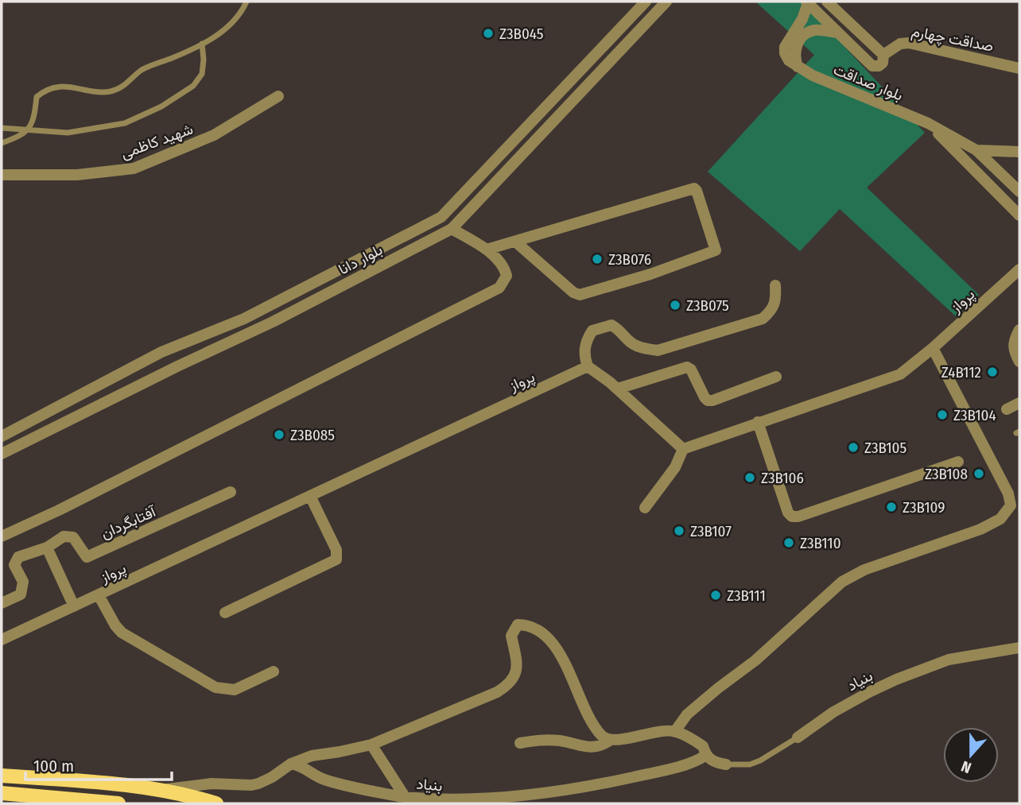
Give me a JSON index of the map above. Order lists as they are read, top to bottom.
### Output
{
  "streets": {
    "street": [
      "صداقت چهارم",
      "بلوار صداقت",
      "شهید کاظمی",
      "بلوار دانا",
      "پرواز",
      "آفتابگردان",
      "بنیاد"
    ]
  },
  "crossings": [
    ["صداقت چهارم", "بلوار صداقت"]
  ],
  "places": [
    "Z3B045",
    "Z3B076",
    "Z3B075",
    "Z4B112",
    "Z3B104",
    "Z3B085",
    "Z3B105",
    "Z3B108",
    "Z3B106",
    "Z3B109",
    "Z3B107",
    "Z3B110",
    "Z3B111"
  ],
  "scale_bar": "100 m",
  "north": "bottom"
}
